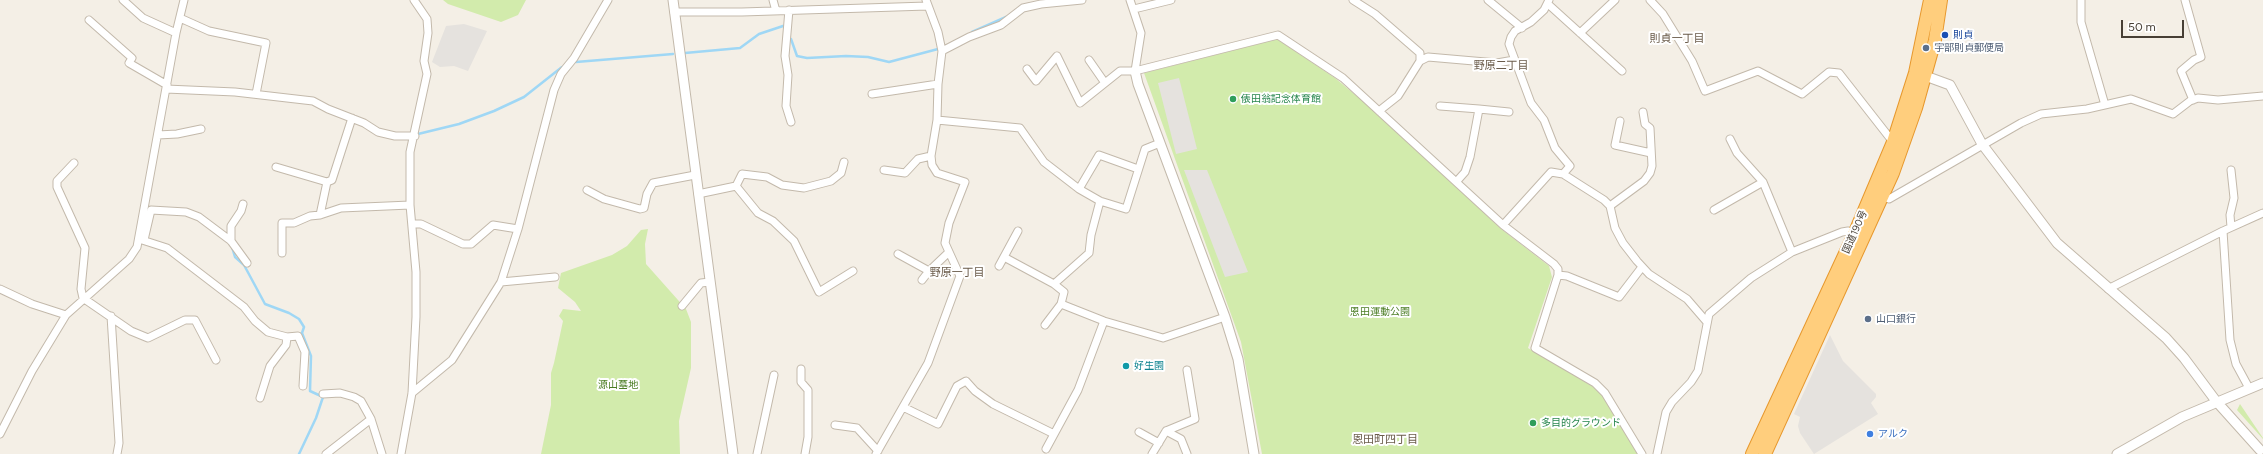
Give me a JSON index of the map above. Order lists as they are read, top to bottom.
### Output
{
  "streets": {
    "highway": ["国道190号"]
  },
  "districts": [
    "則貞一丁目",
    "野原二丁目",
    "野原一丁目",
    "恩田町四丁目"
  ],
  "parks": ["恩田運動公園", "源山墓地"],
  "places": [
    "則貞",
    "宇部則貞郵便局",
    "俵田翁記念体育館",
    "山口銀行",
    "好生園",
    "多目的グラウンド",
    "アルク"
  ],
  "scale_bar": "50 m"
}
